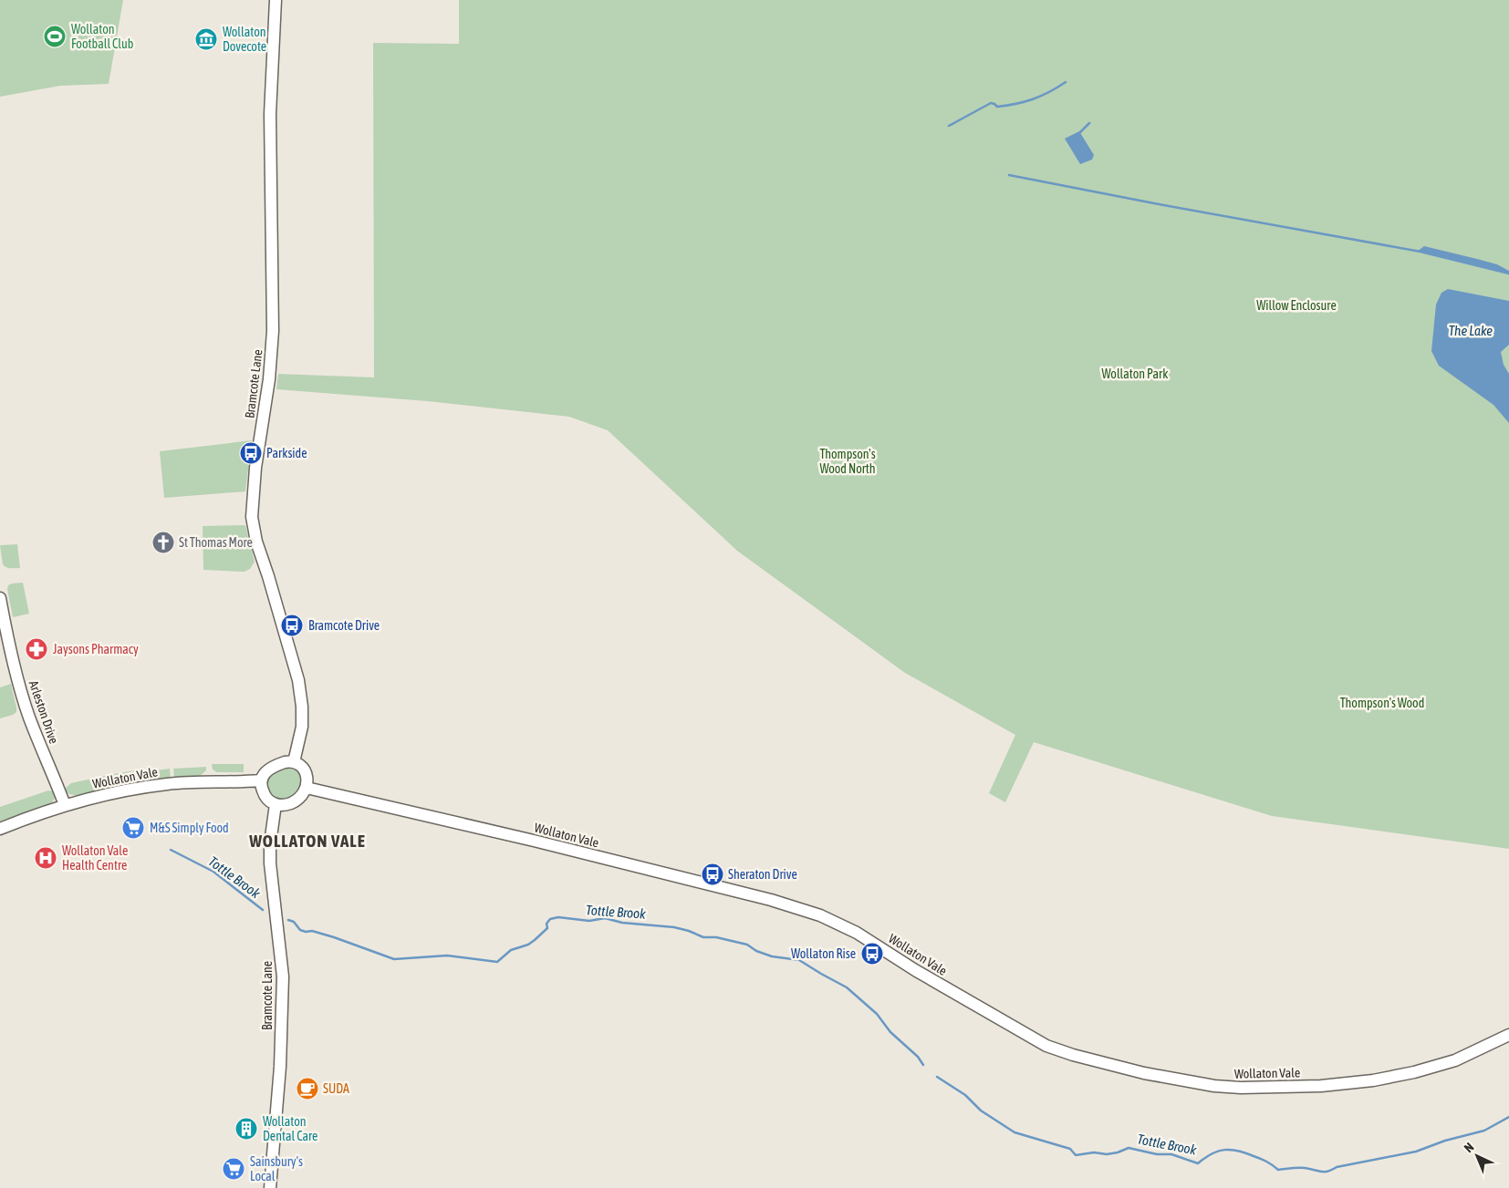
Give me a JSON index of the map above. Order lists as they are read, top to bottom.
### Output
{
  "streets": {
    "street": ["Bramcote Lane", "Arleston Drive", "Wollaton Vale"]
  },
  "crossings": [
    ["Bramcote Lane", "Wollaton Vale"],
    ["Arleston Drive", "Wollaton Vale"]
  ],
  "districts": ["WOLLATON VALE"],
  "water": ["The Lake", "Tottle Brook"],
  "parks": [
    "Willow Enclosure",
    "Wollaton Park",
    "Thompson's Wood North",
    "Thompson's Wood"
  ],
  "places": {
    "sports": ["Wollaton Football Club"],
    "museum": ["Wollaton Dovecote"],
    "bus stop": [
      "Parkside",
      "Bramcote Drive",
      "Sheraton Drive",
      "Wollaton Rise"
    ],
    "church": ["St Thomas More"],
    "pharmacy": ["Jaysons Pharmacy"],
    "supermarket": ["M&S Simply Food", "Sainsbury's Local"],
    "hospital": ["Wollaton Vale Health Centre"],
    "cafe": ["SUDA"],
    "building": ["Wollaton Dental Care"]
  },
  "north": "top left"
}
